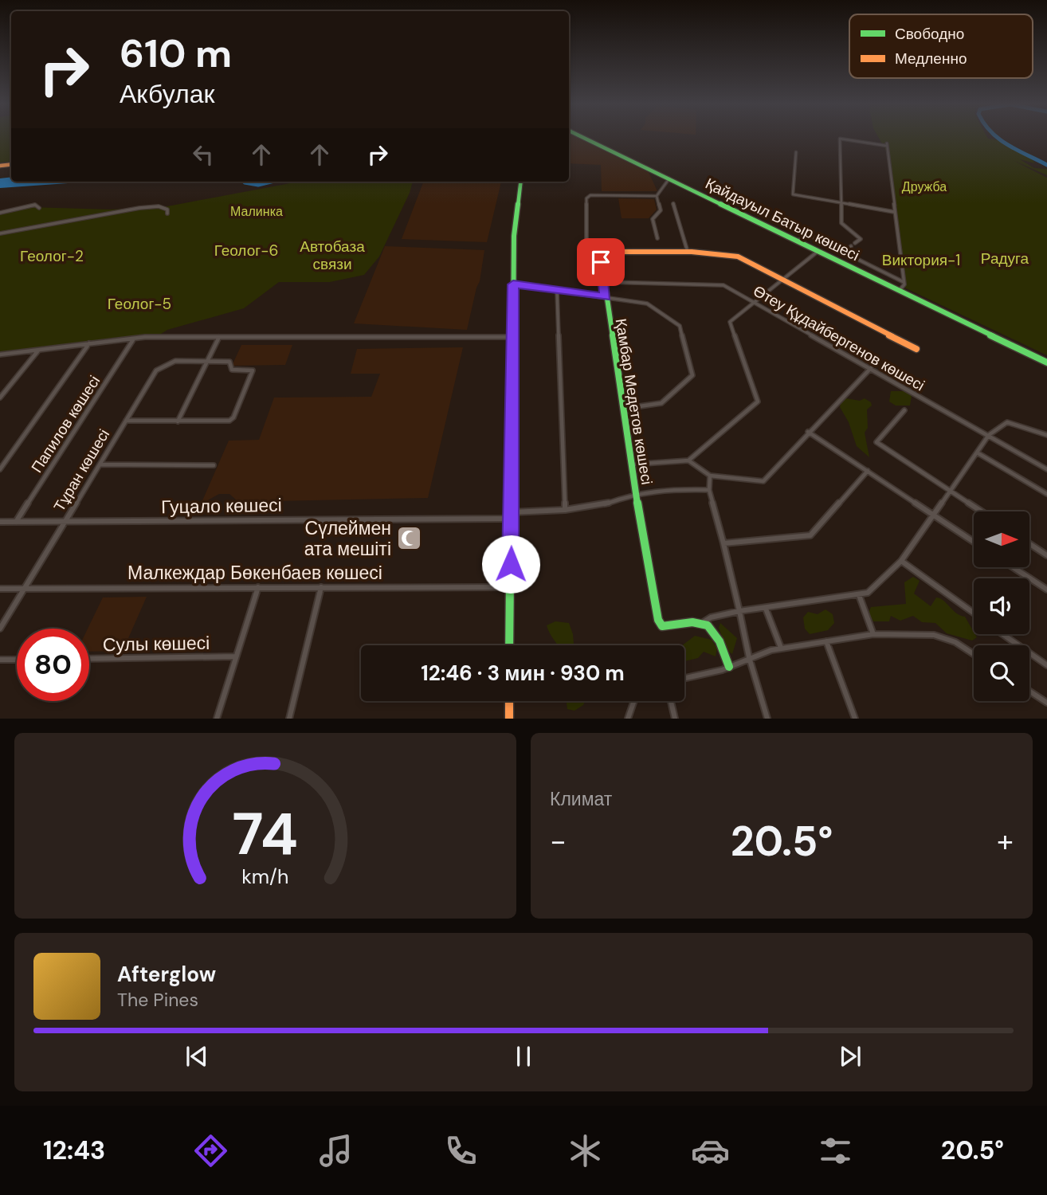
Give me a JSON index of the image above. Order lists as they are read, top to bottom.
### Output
{
  "streets": {
    "main road": ["Қайдауыл Батыр көшесі", "Қамбар Медетов көшесі"],
    "street": [
      "Өтеу Құдайбергенов көшесі",
      "Папилов көшесі",
      "Тұран көшесі",
      "Гуцало көшесі",
      "Малкеждар Бөкенбаев көшесі",
      "Сулы көшесі"
    ]
  },
  "crossings": [
    ["Өтеу Құдайбергенов көшесі", "Қамбар Медетов көшесі"],
    ["Қамбар Медетов көшесі", "Гуцало көшесі"],
    ["Папилов көшесі", "Гуцало көшесі"],
    ["Тұран көшесі", "Гуцало көшесі"],
    ["Тұран көшесі", "Малкеждар Бөкенбаев көшесі"]
  ],
  "parks": [
    "Дружба",
    "Малинка",
    "Автобаза связи",
    "Геолог-6",
    "Геолог-2",
    "Радуга",
    "Виктория-1",
    "Геолог-5"
  ],
  "places": {
    "mosque": ["Сүлеймен ата мешіті"]
  },
  "legend": ["Свободно", "Медленно"],
  "north": "right",
  "page": {
    "turn": ["610 m", "Акбулак"],
    "limit": "80",
    "trip": "12:46 · 3 мин · 930 m",
    "tile": "Климат",
    "heat": ["−", "20.5°", "+"],
    "song": ["Afterglow", "The Pines"],
    "tabs": ["12:43", "20.5°"],
    "gauge": ["74", "km/h"]
  }
}
